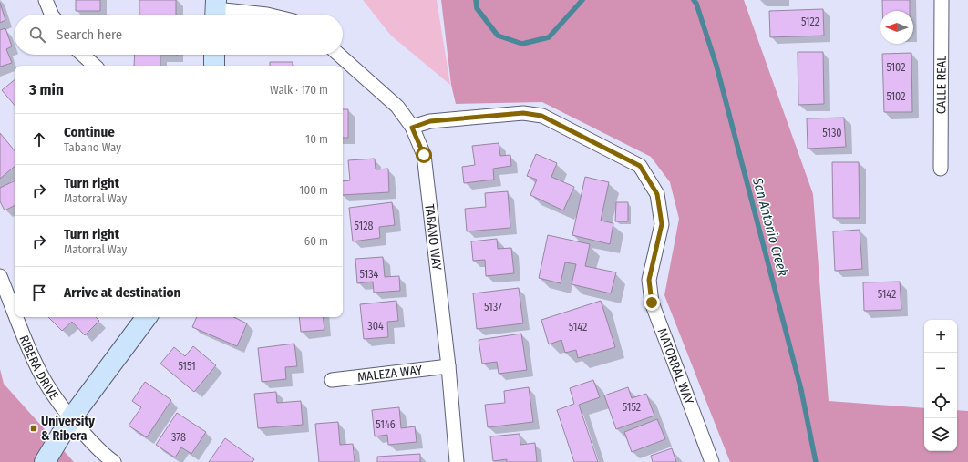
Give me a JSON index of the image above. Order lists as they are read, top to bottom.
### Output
{
  "streets": {
    "street": [
      "CALLE REAL",
      "TABANO WAY",
      "RIBERA DRIVE",
      "MATORRAL WAY",
      "MALEZA WAY"
    ]
  },
  "crossings": [
    ["TABANO WAY", "MATORRAL WAY"],
    ["TABANO WAY", "MALEZA WAY"]
  ],
  "water": ["San Antonio Creek"],
  "places": {
    "transit": ["University & Ribera"]
  },
  "house_numbers": [
    "5122",
    "5102",
    "5102",
    "5130",
    "5128",
    "5134",
    "5142",
    "5137",
    "304",
    "5142",
    "5151",
    "5152",
    "5146",
    "378"
  ],
  "north": "left",
  "page": {
    "search": "Search here",
    "heading": ["3 min", "Walk · 170 m"],
    "list": [
      ["Continue", "Tabano Way", "10 m"],
      ["Turn right", "Matorral Way", "100 m"],
      ["Turn right", "Matorral Way", "60 m"],
      "Arrive at destination"
    ],
    "map_buttons": ["+", "−"]
  }
}
